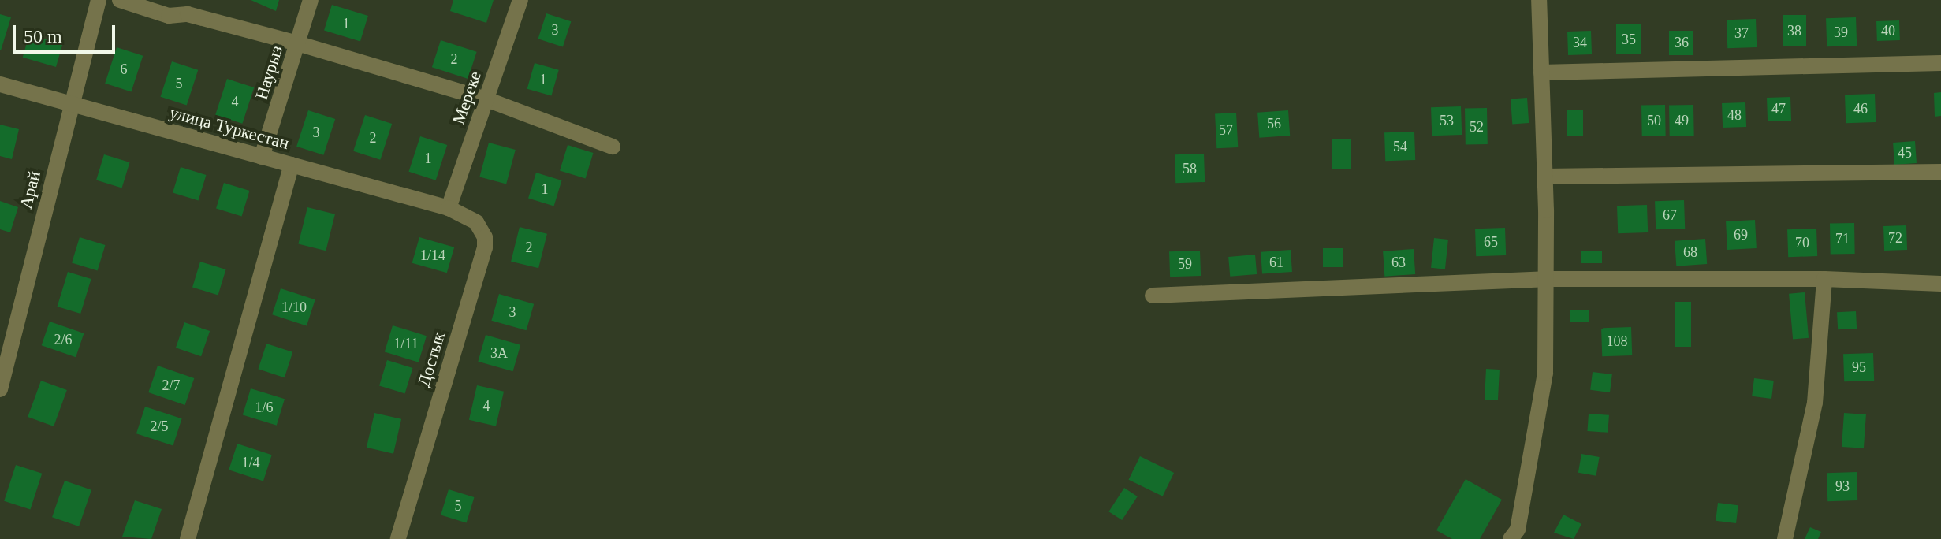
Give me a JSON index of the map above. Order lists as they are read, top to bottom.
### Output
{
  "streets": {
    "street": [
      "Наурыз",
      "Мереке",
      "улица Туркестан",
      "Арай",
      "Достык"
    ]
  },
  "crossings": [
    ["Наурыз", "улица Туркестан"],
    ["Мереке", "улица Туркестан"],
    ["Мереке", "Достык"],
    ["улица Туркестан", "Арай"],
    ["улица Туркестан", "Достык"]
  ],
  "house_numbers": [
    "1",
    "3",
    "38",
    "40",
    "39",
    "37",
    "35",
    "34",
    "36",
    "2",
    "6",
    "1",
    "5",
    "4",
    "47",
    "46",
    "48",
    "53",
    "50",
    "49",
    "56",
    "52",
    "57",
    "3",
    "2",
    "54",
    "45",
    "1",
    "58",
    "1",
    "67",
    "69",
    "72",
    "71",
    "65",
    "70",
    "2",
    "68",
    "1/14",
    "61",
    "63",
    "59",
    "1/10",
    "3",
    "2/6",
    "108",
    "1/11",
    "3А",
    "95",
    "2/7",
    "4",
    "1/6",
    "2/5",
    "1/4",
    "93",
    "5"
  ],
  "scale_bar": "50 m"
}
